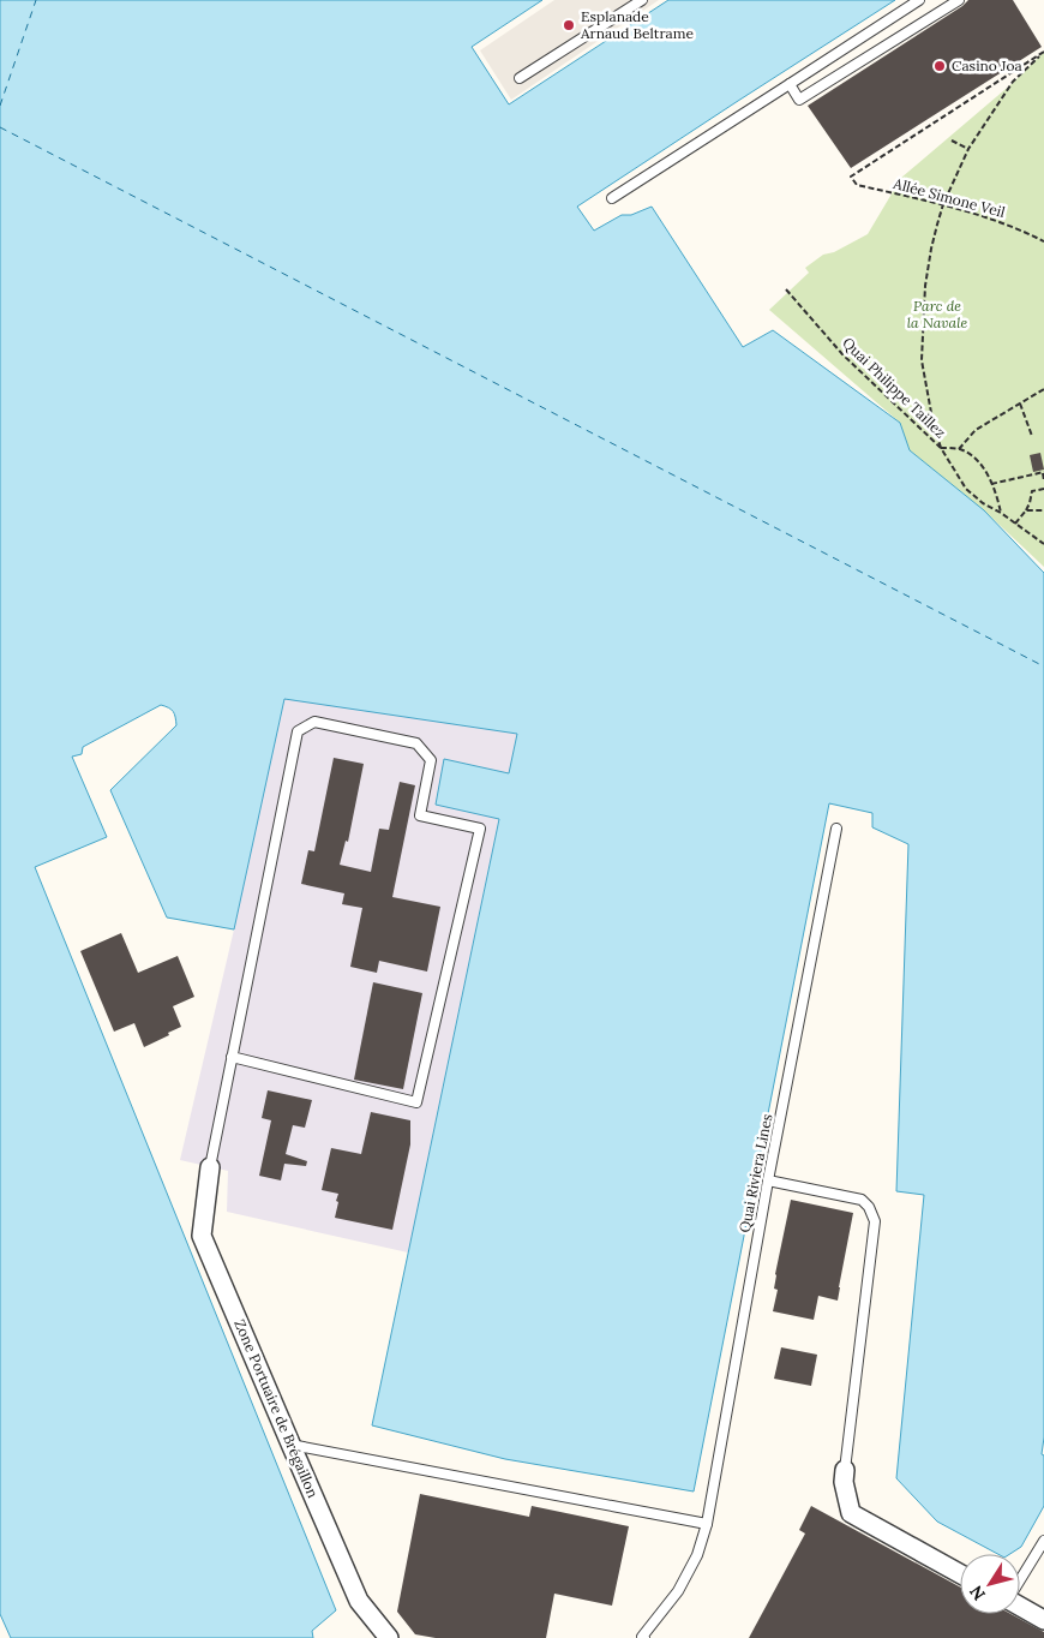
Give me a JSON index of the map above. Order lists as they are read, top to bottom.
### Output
{
  "streets": {
    "street": ["Zone Portuaire de Brégaillon"],
    "lane": ["Quai Riviera Lines"],
    "path": ["Allée Simone Veil", "Quai Philippe Taillez"]
  },
  "parks": ["Parc de la Navale"],
  "places": ["Esplanade Arnaud Beltrame", "Casino Joa"],
  "north": "bottom left"
}
